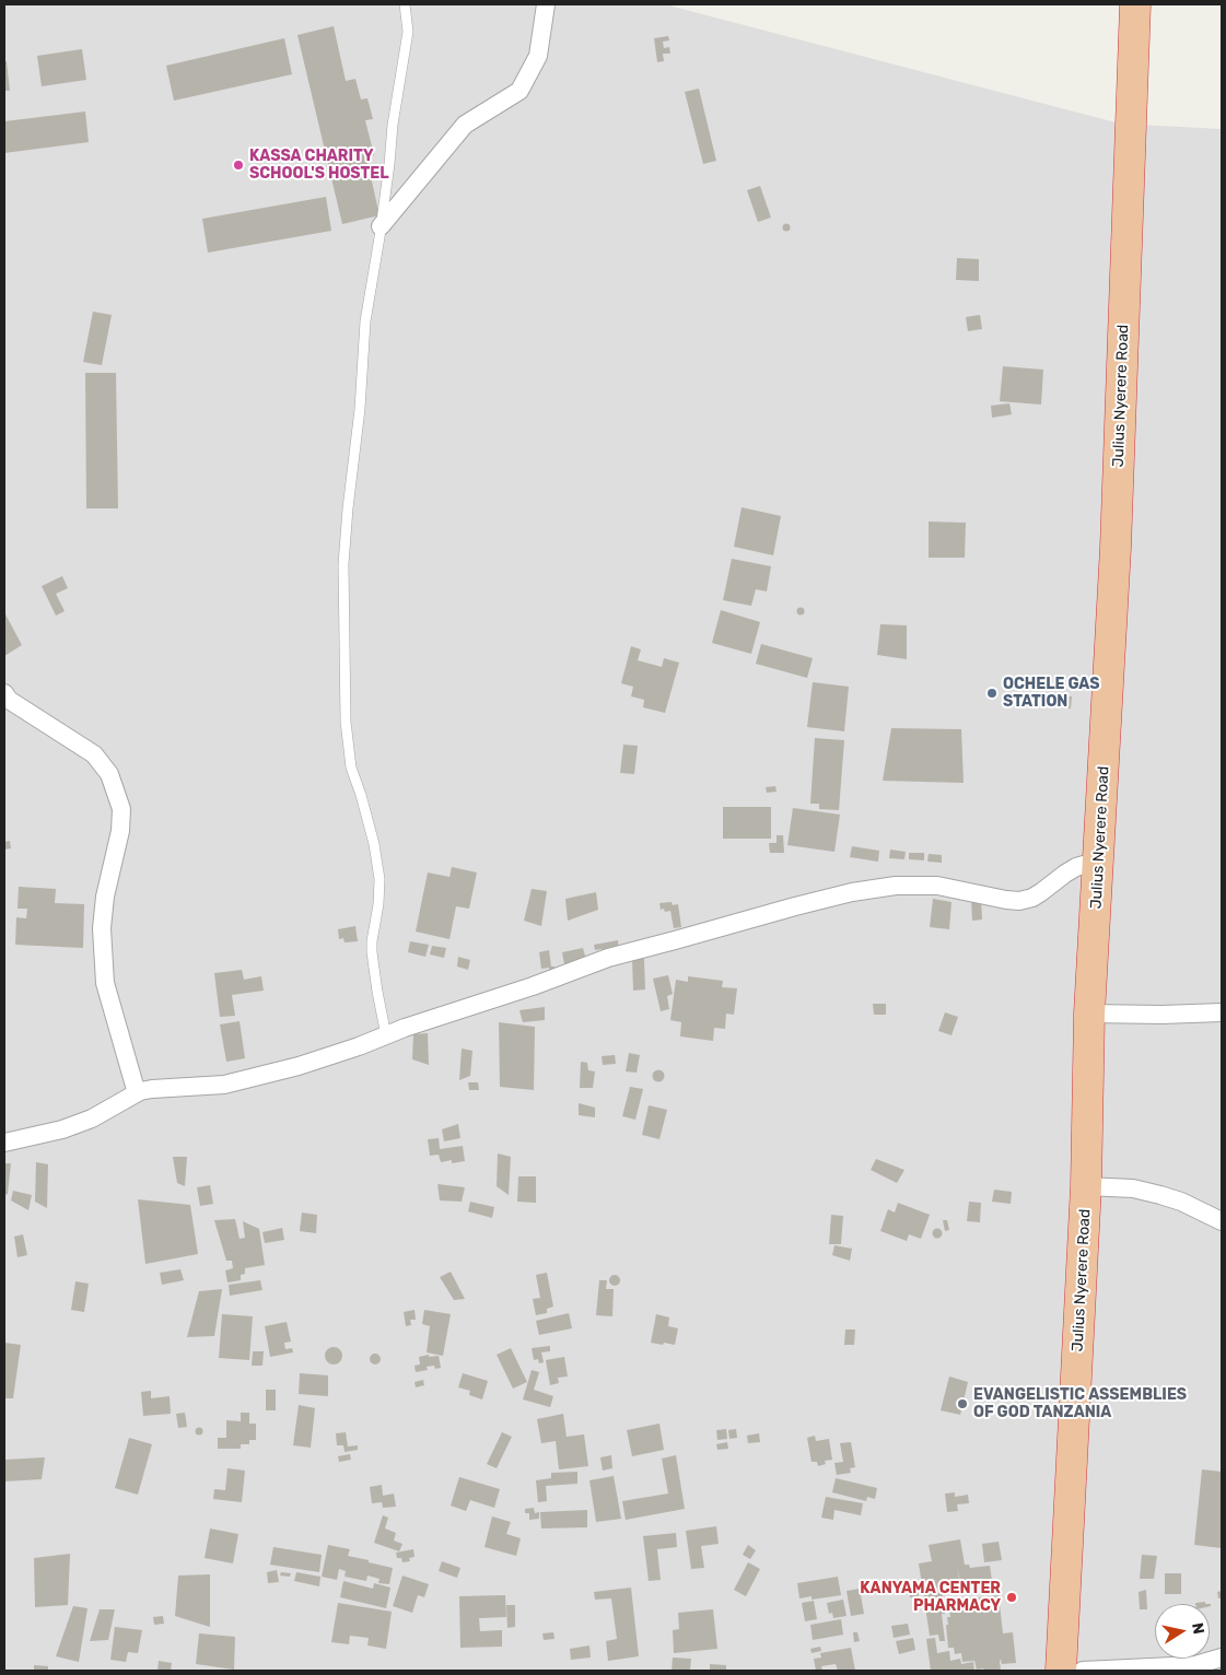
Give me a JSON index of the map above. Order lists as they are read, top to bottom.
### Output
{
  "streets": {
    "highway": ["Julius Nyerere Road"]
  },
  "places": [
    "KASSA CHARITY SCHOOL'S HOSTEL",
    "OCHELE GAS STATION",
    "EVANGELISTIC ASSEMBLIES OF GOD TANZANIA",
    "KANYAMA CENTER PHARMACY"
  ],
  "north": "right"
}
